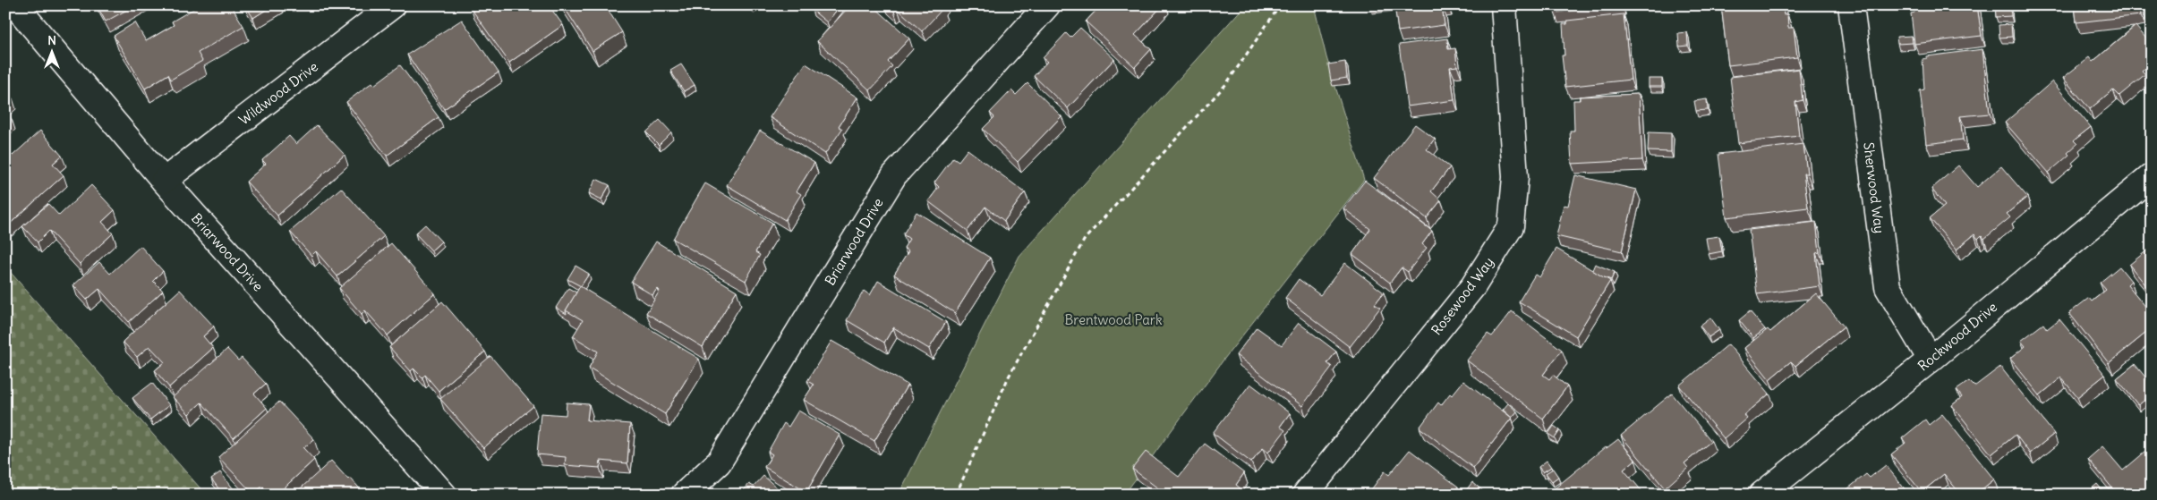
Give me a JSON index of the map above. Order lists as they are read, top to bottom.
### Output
{
  "streets": {
    "street": [
      "Wildwood Drive",
      "Sherwood Way",
      "Briarwood Drive",
      "Rosewood Way",
      "Rockwood Drive"
    ]
  },
  "crossings": [
    ["Wildwood Drive", "Briarwood Drive"],
    ["Sherwood Way", "Rockwood Drive"]
  ],
  "parks": ["Brentwood Park"],
  "north": "top"
}
